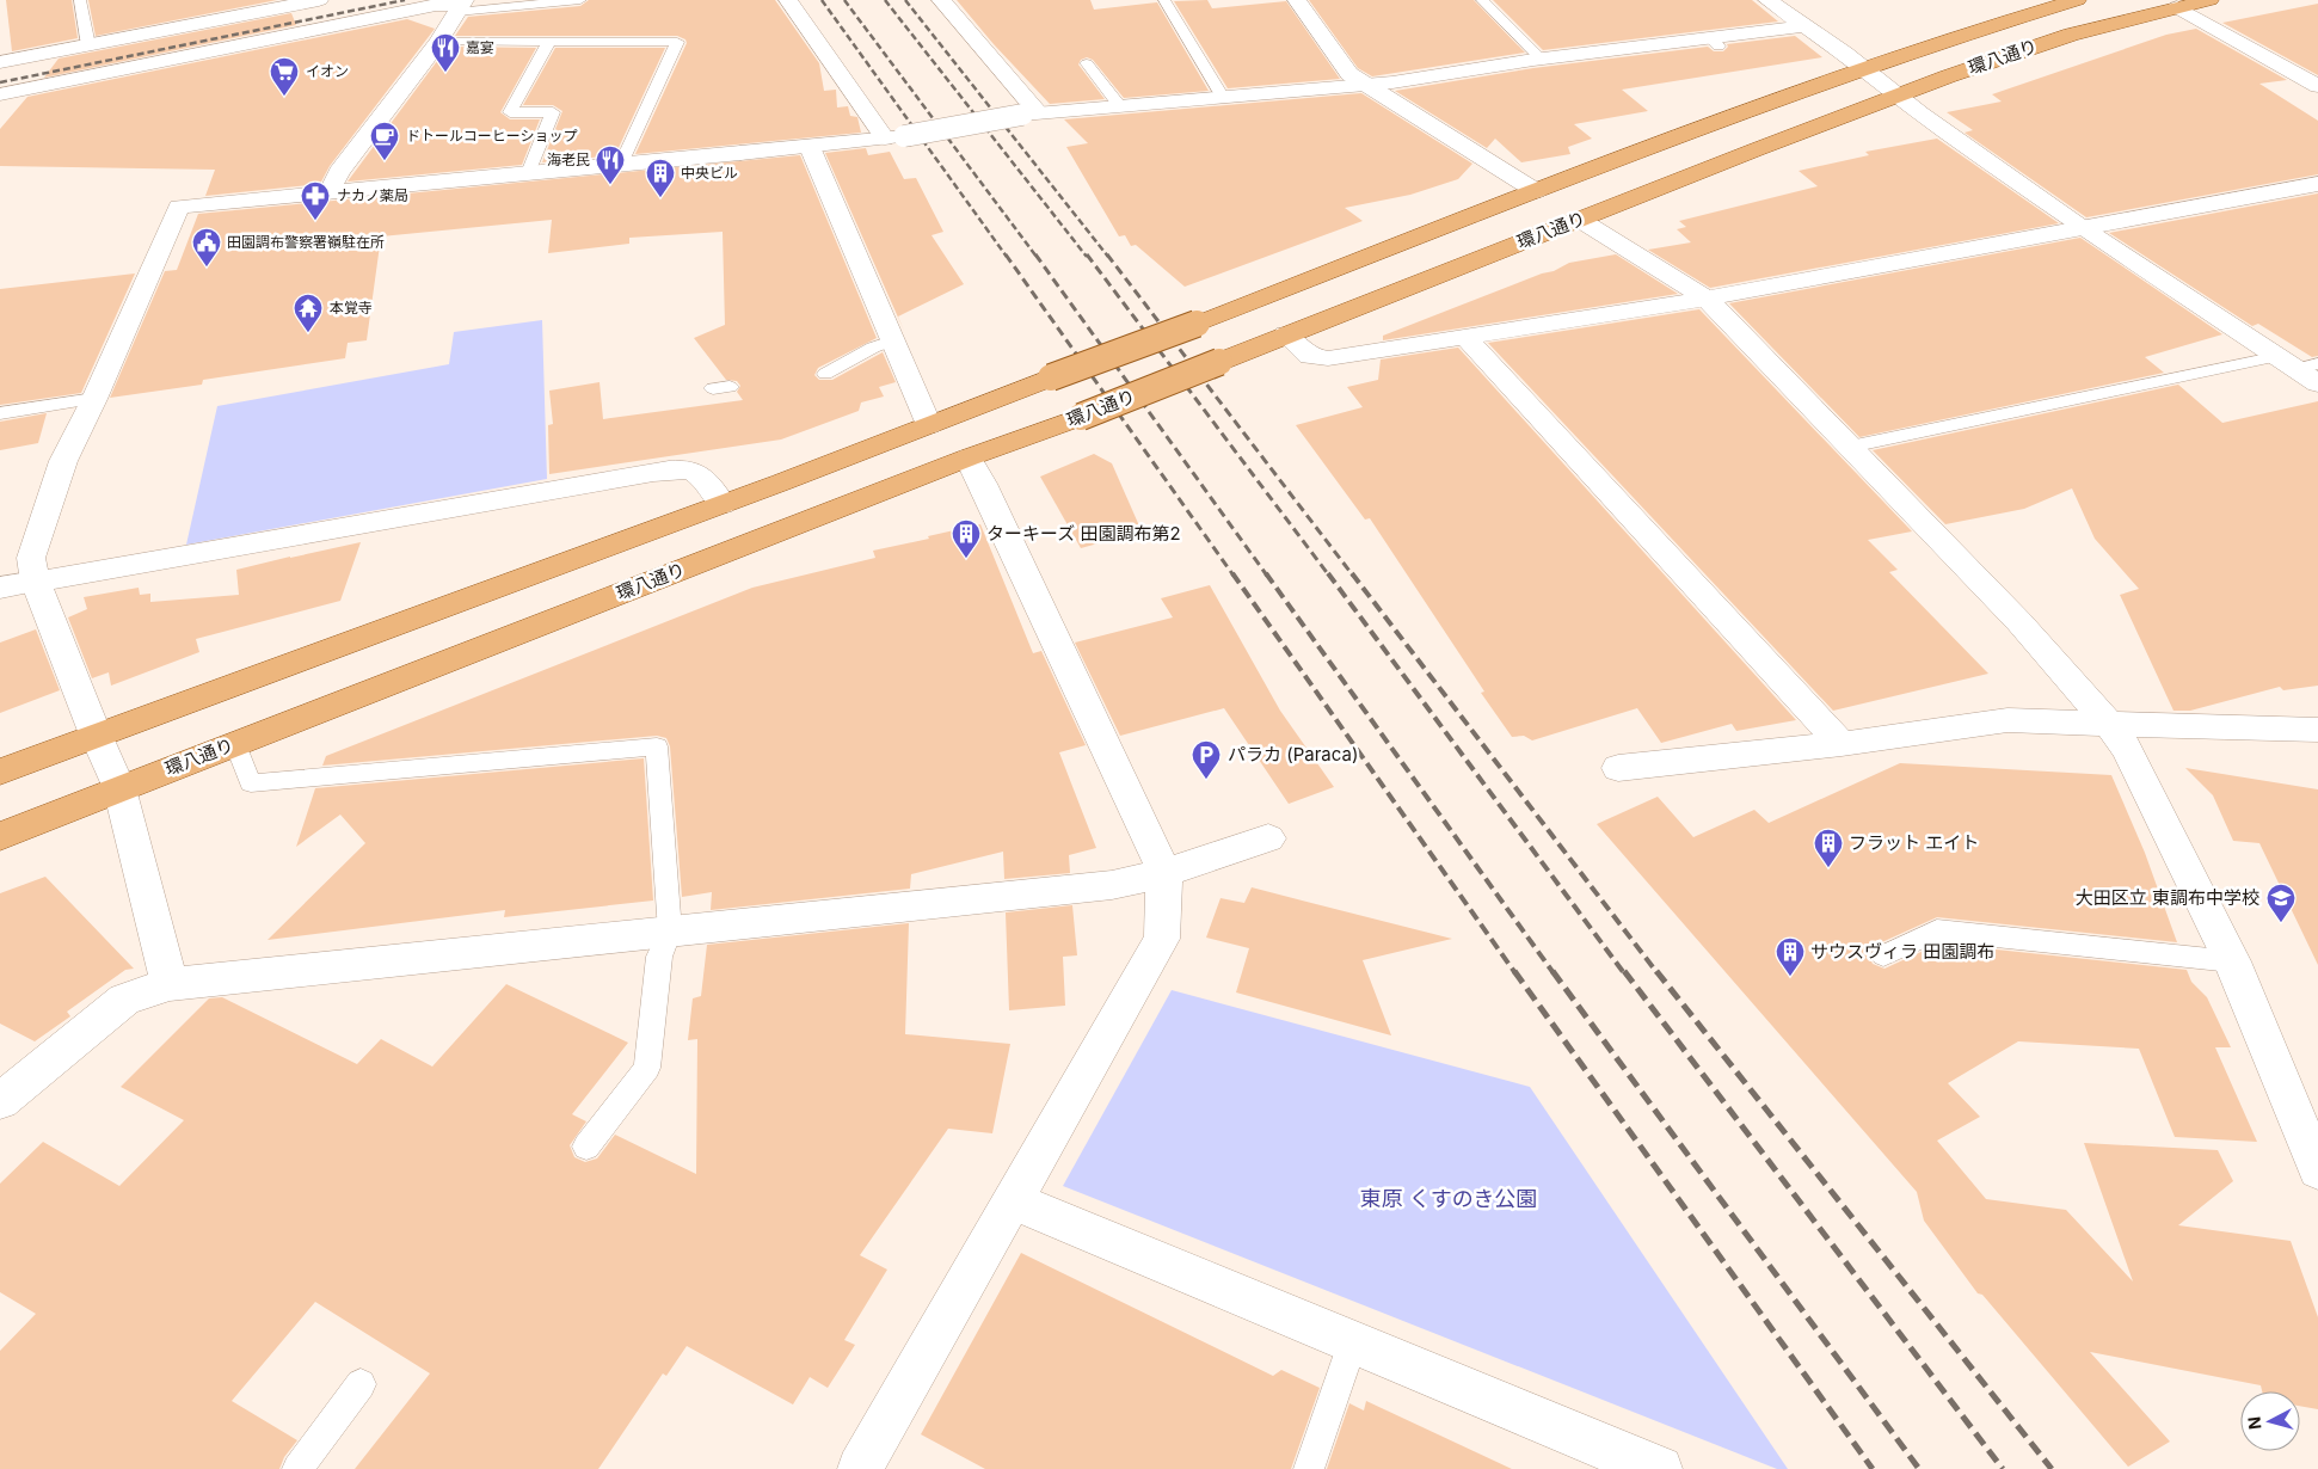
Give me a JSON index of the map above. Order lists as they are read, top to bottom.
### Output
{
  "streets": {
    "main road": ["環八通り"]
  },
  "parks": ["東原 くすのき公園"],
  "places": {
    "restaurant": ["嘉宴", "海老民"],
    "supermarket": ["イオン"],
    "cafe": ["ドトールコーヒーショップ"],
    "building": [
      "中央ビル",
      "ターキーズ 田園調布第2",
      "フラット エイト",
      "サウスヴィラ 田園調布"
    ],
    "pharmacy": ["ナカノ薬局"],
    "public building": ["田園調布警察署嶺駐在所"],
    "temple": ["本覚寺"],
    "parking": ["パラカ (Paraca)"],
    "school or university": ["大田区立 東調布中学校"]
  },
  "north": "left"
}
